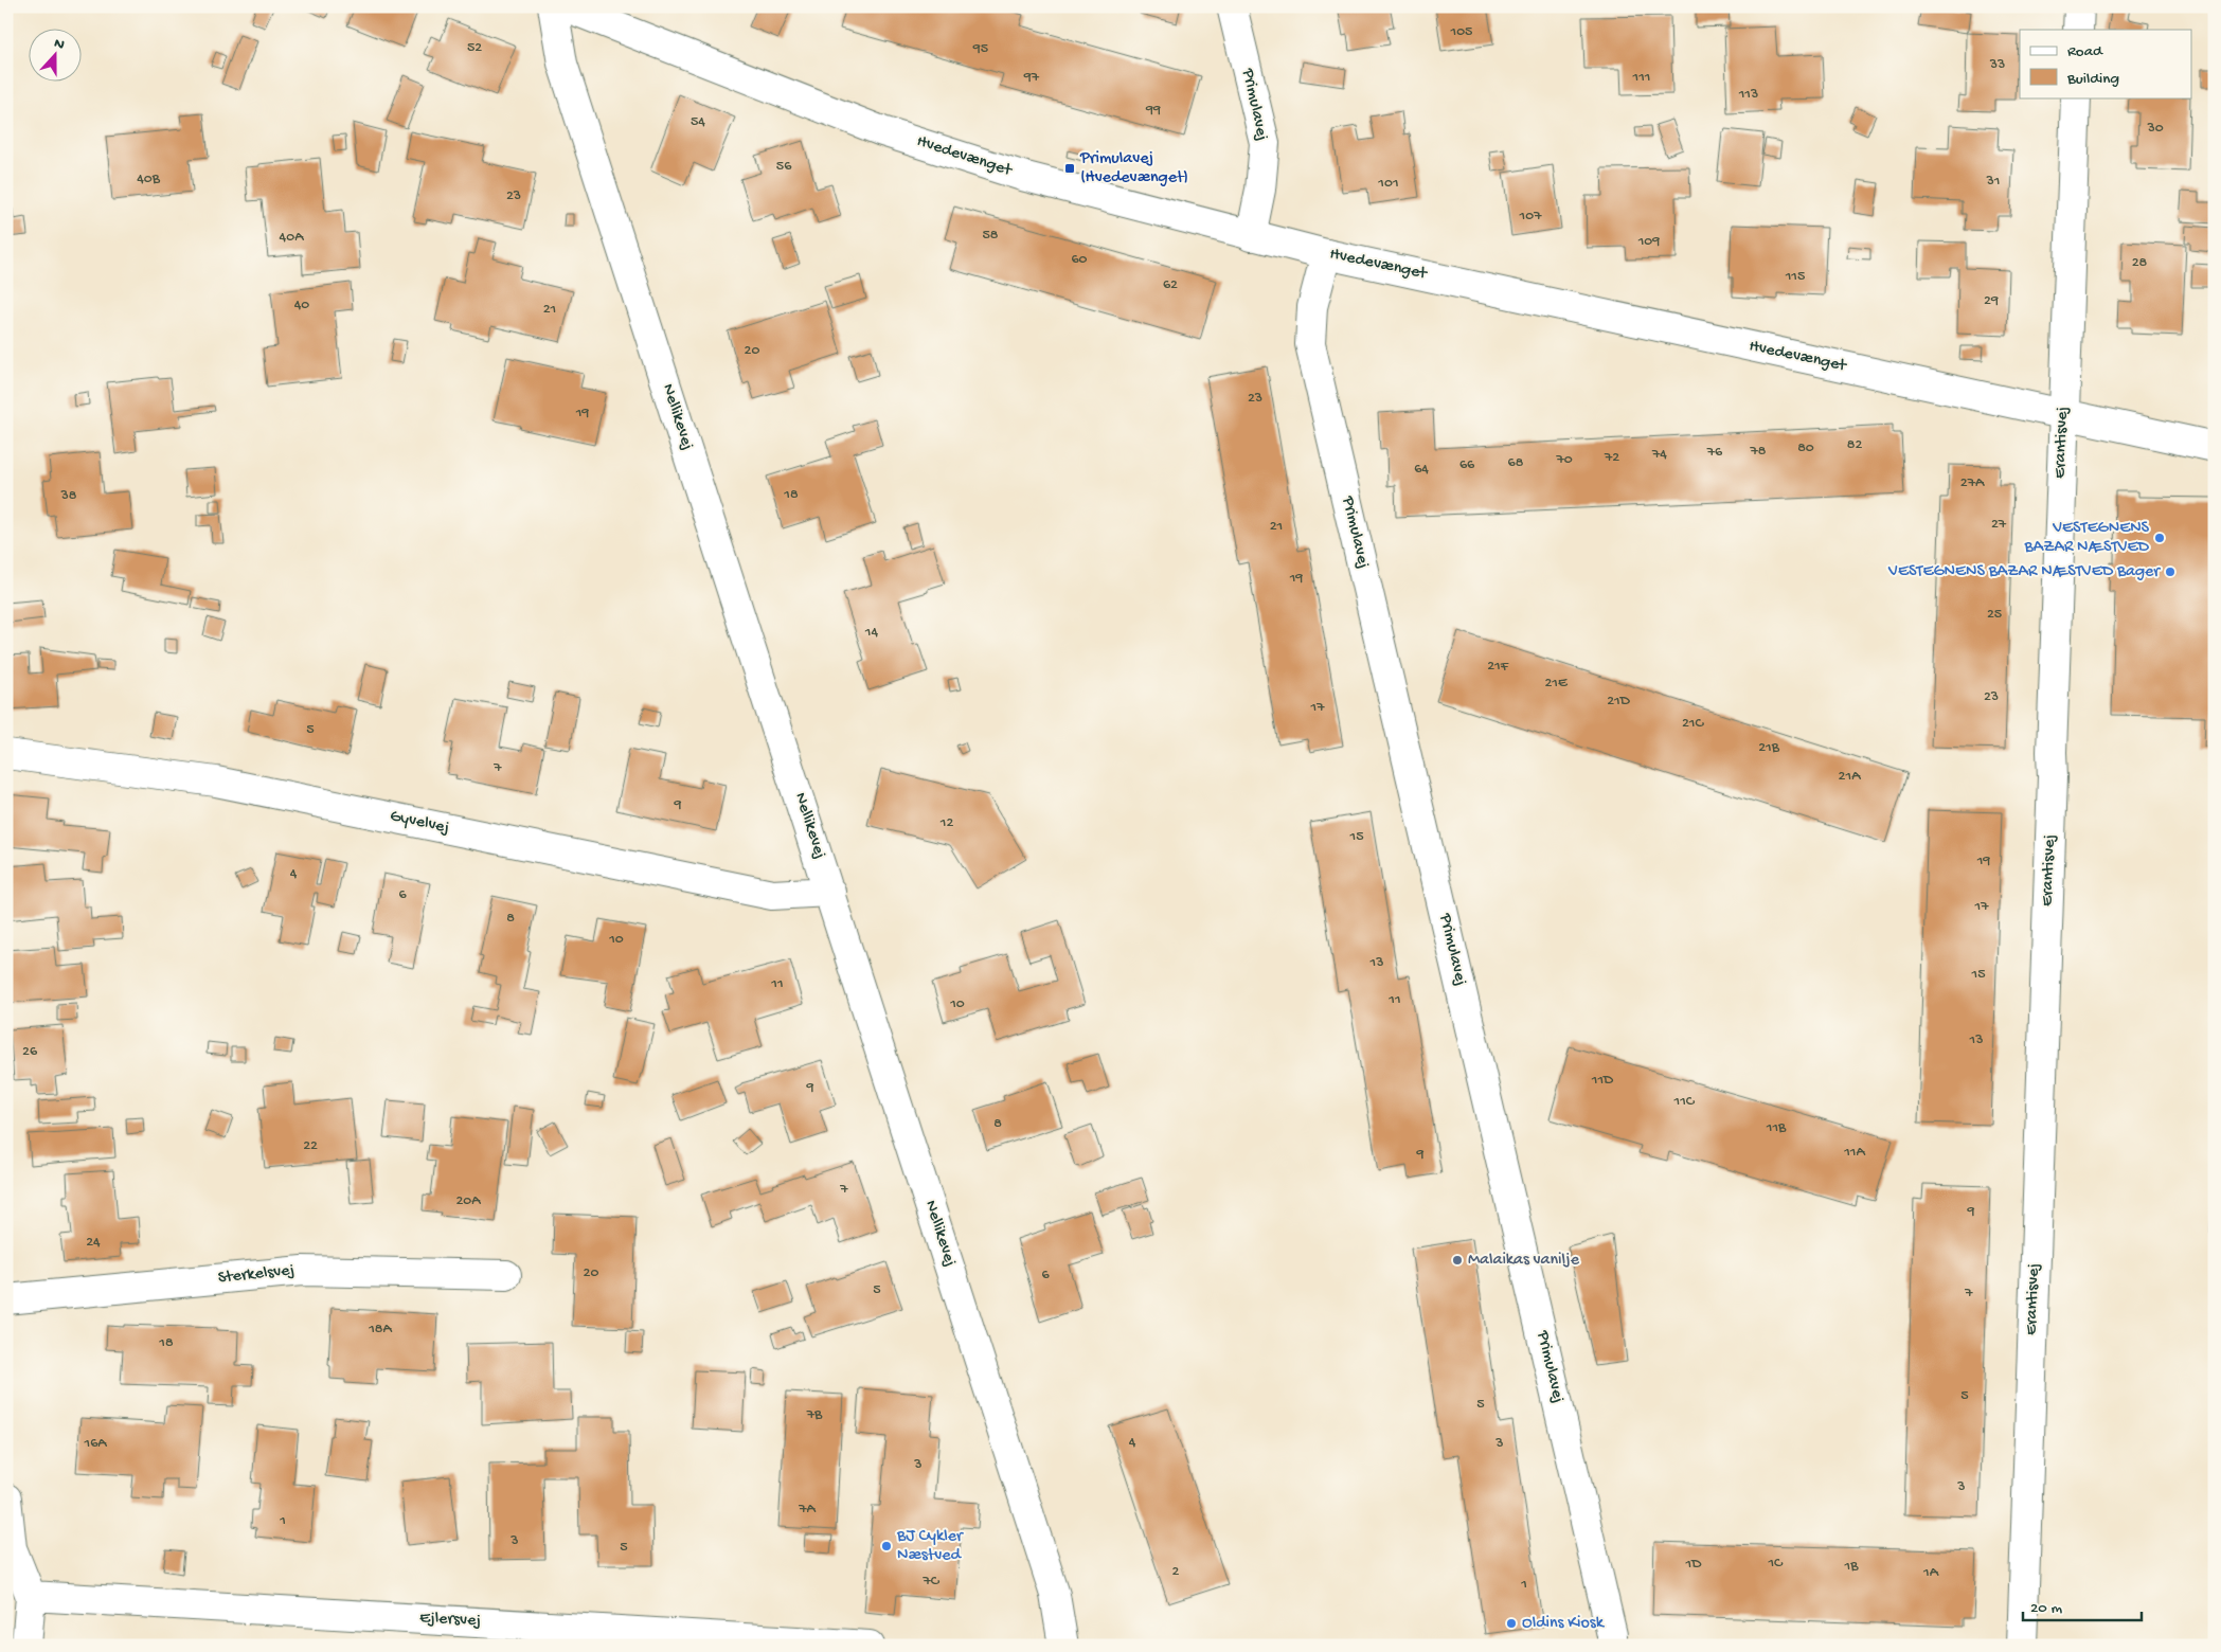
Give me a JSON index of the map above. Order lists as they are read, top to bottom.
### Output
{
  "streets": {
    "street": [
      "Primulavej",
      "Hvedevænget",
      "Nellikevej",
      "Erantisvej",
      "Gyvelvej",
      "Sterkelsvej",
      "Ejlersvej"
    ]
  },
  "crossings": [
    ["Primulavej", "Hvedevænget"],
    ["Hvedevænget", "Erantisvej"],
    ["Nellikevej", "Gyvelvej"]
  ],
  "places": {
    "transit": ["Primulavej (Hvedevænget)"],
    "other": [
      "VESTEGNENS BAZAR NÆSTVED",
      "VESTEGNENS BAZAR NÆSTVED Bager",
      "Malaikas vanilje",
      "BJ Cykler Næstved",
      "Oldins Kiosk"
    ]
  },
  "house_numbers": [
    "105",
    "52",
    "95",
    "33",
    "97",
    "111",
    "113",
    "99",
    "54",
    "30",
    "56",
    "40B",
    "31",
    "101",
    "23",
    "107",
    "58",
    "40A",
    "109",
    "60",
    "28",
    "115",
    "62",
    "29",
    "40",
    "21",
    "20",
    "23",
    "19",
    "82",
    "80",
    "78",
    "76",
    "74",
    "72",
    "70",
    "68",
    "66",
    "64",
    "27A",
    "18",
    "38",
    "27",
    "21",
    "19",
    "25",
    "14",
    "21F",
    "21E",
    "23",
    "21D",
    "17",
    "21C",
    "5",
    "21B",
    "7",
    "21A",
    "9",
    "12",
    "15",
    "19",
    "4",
    "6",
    "17",
    "8",
    "10",
    "13",
    "15",
    "11",
    "11",
    "10",
    "13",
    "26",
    "11D",
    "9",
    "11C",
    "8",
    "11B",
    "22",
    "11A",
    "9",
    "7",
    "20A",
    "9",
    "24",
    "20",
    "6",
    "5",
    "7",
    "18A",
    "18",
    "5",
    "5",
    "7B",
    "4",
    "16A",
    "3",
    "3",
    "3",
    "7A",
    "1",
    "3",
    "5",
    "1C",
    "1D",
    "1B",
    "2",
    "1A",
    "7C",
    "1"
  ],
  "legend": ["Road", "Building"],
  "scale_bar": "20 m",
  "north": "top"
}
